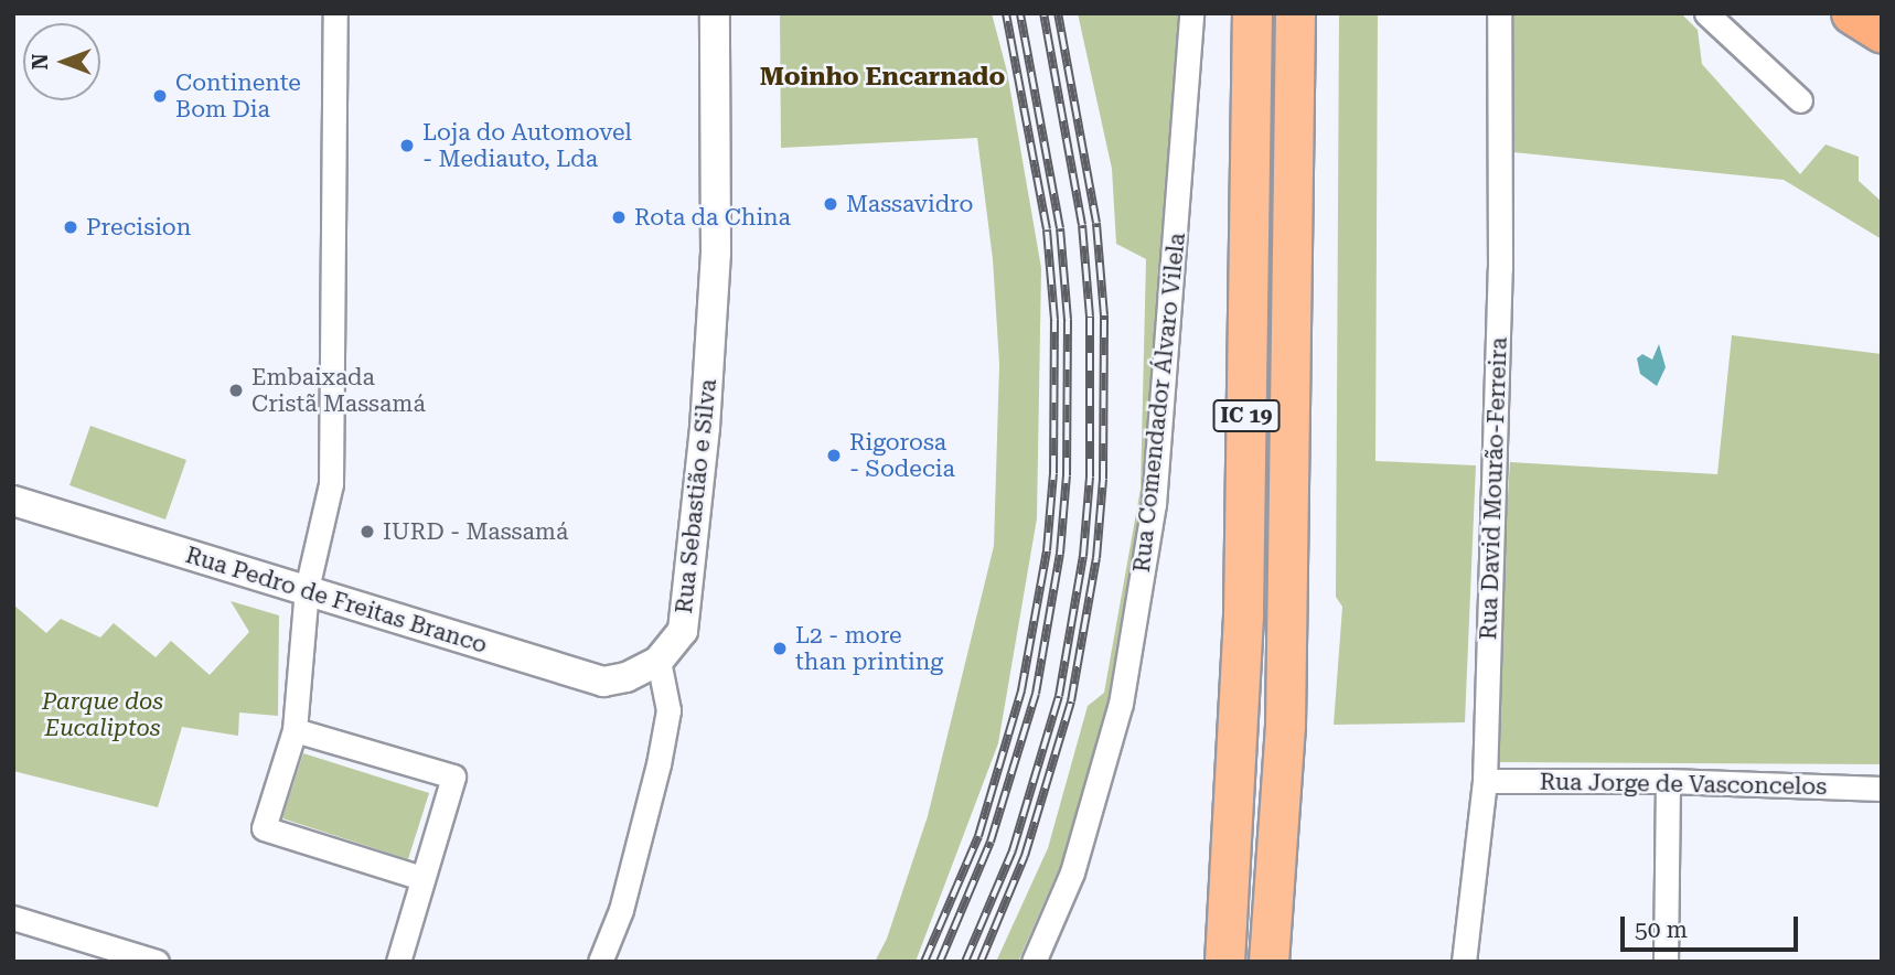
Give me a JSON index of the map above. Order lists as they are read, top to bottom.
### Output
{
  "streets": {
    "highway": ["IC 19"],
    "street": [
      "Rua Comendador Álvaro Vilela",
      "Rua David Mourão-Ferreira",
      "Rua Sebastião e Silva",
      "Rua Pedro de Freitas Branco",
      "Rua Jorge de Vasconcelos"
    ]
  },
  "crossings": [
    ["Rua David Mourão-Ferreira", "Rua Jorge de Vasconcelos"],
    ["Rua Sebastião e Silva", "Rua Pedro de Freitas Branco"]
  ],
  "districts": ["Moinho Encarnado"],
  "parks": ["Parque dos Eucaliptos"],
  "places": [
    "Continente Bom Dia",
    "Loja do Automovel - Mediauto, Lda",
    "Massavidro",
    "Rota da China",
    "Precision",
    "Embaixada Cristã Massamá",
    "Rigorosa - Sodecia",
    "IURD - Massamá",
    "L2 - more than printing"
  ],
  "scale_bar": "50 m",
  "north": "left"
}
